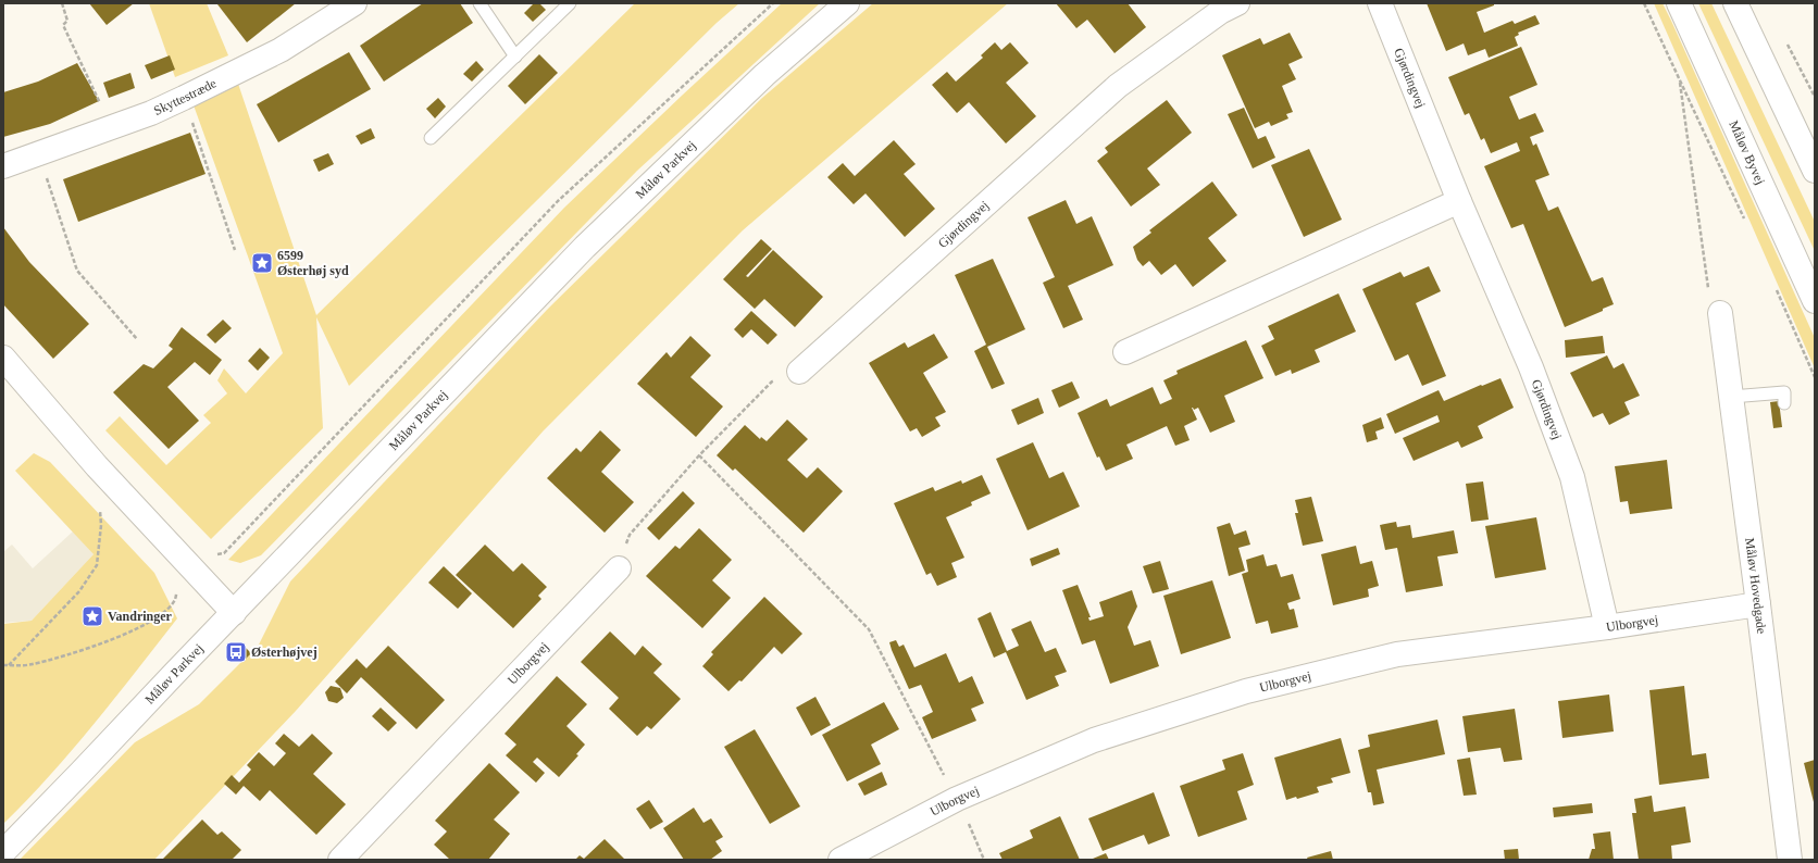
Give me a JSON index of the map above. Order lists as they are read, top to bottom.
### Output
{
  "streets": {
    "street": [
      "Gjørdingvej",
      "Skyttestræde",
      "Måløv Byvej",
      "Måløv Parkvej",
      "Måløv Hovedgade",
      "Ulborgvej"
    ]
  },
  "crossings": [
    ["Gjørdingvej", "Ulborgvej"],
    ["Måløv Hovedgade", "Ulborgvej"]
  ],
  "places": {
    "place": ["6599 Østerhøj syd", "Vandringer"],
    "bus stop": ["Østerhøjvej"]
  }
}
